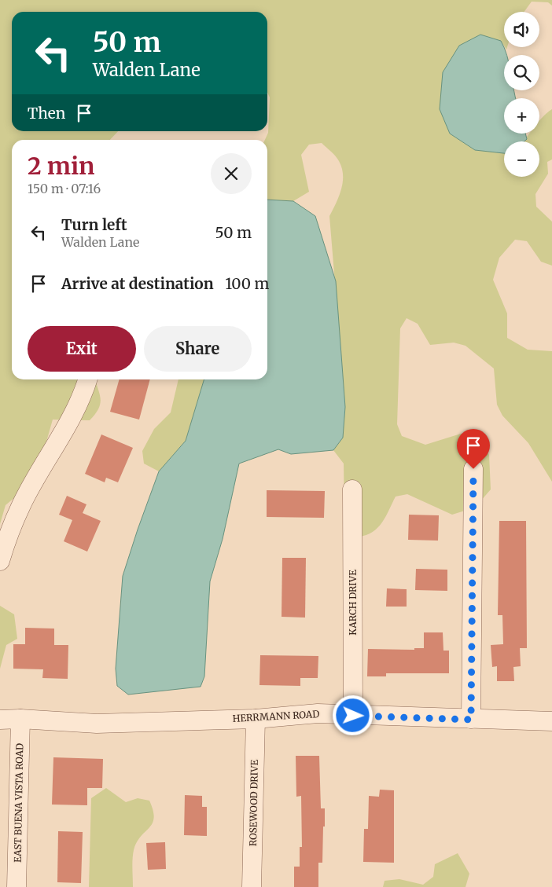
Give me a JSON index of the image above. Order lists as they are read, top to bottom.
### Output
{
  "streets": {
    "street": [
      "KARCH DRIVE",
      "HERRMANN ROAD",
      "EAST BUENA VISTA ROAD",
      "ROSEWOOD DRIVE"
    ]
  },
  "crossings": [
    ["KARCH DRIVE", "HERRMANN ROAD"],
    ["HERRMANN ROAD", "EAST BUENA VISTA ROAD"],
    ["HERRMANN ROAD", "ROSEWOOD DRIVE"]
  ],
  "page": {
    "map_buttons": ["+", "−"],
    "turn": ["50 m", "Walden Lane"],
    "then": "Then",
    "heading": ["2 min", "150 m · 07:16"],
    "list": [
      {
        "name": "Turn left",
        "note": "Walden Lane",
        "value": "50 m"
      },
      {
        "name": "Arrive at destination",
        "value": "100 m"
      }
    ],
    "buttons": ["Exit", "Share"]
  }
}
